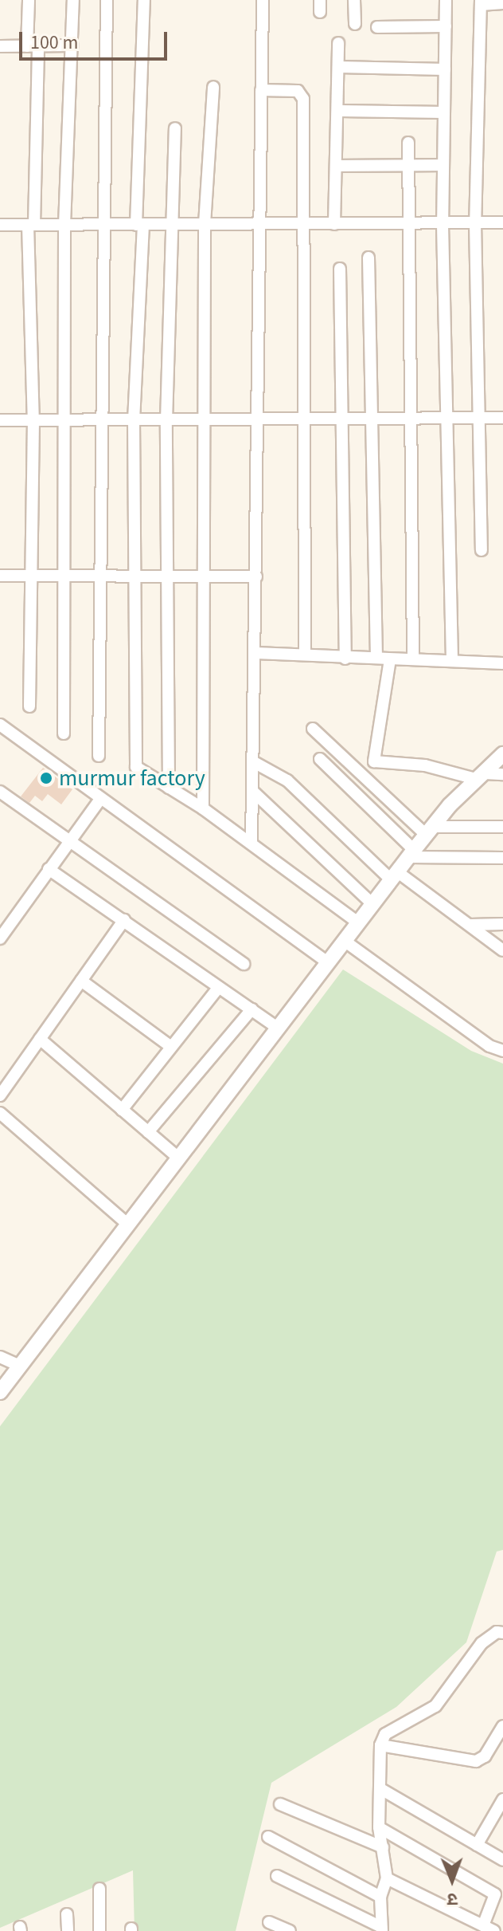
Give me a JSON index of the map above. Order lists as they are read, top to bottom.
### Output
{
  "places": ["murmur factory"],
  "scale_bar": "100 m",
  "north": "bottom"
}
